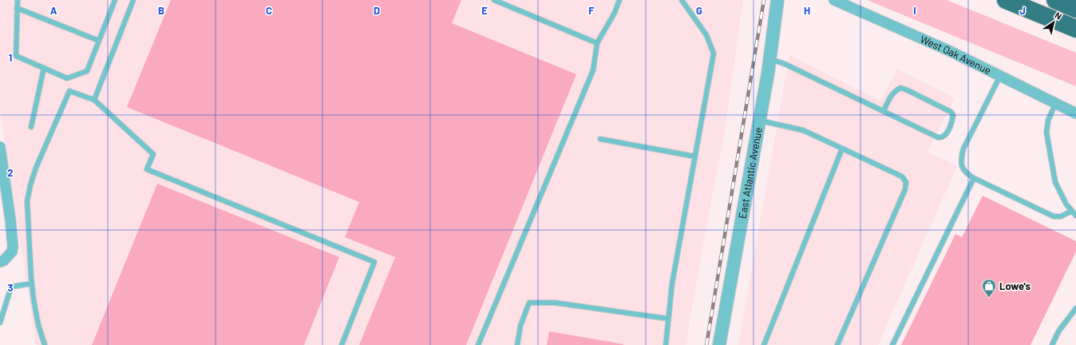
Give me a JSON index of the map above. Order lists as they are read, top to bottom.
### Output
{
  "streets": {
    "street": ["West Oak Avenue", "East Atlantic Avenue"]
  },
  "places": {
    "shop": ["Lowe's"]
  },
  "north": "top right",
  "grid": {
    "columns": [
      "A",
      "B",
      "C",
      "D",
      "E",
      "F",
      "G",
      "H",
      "I",
      "J"
    ],
    "rows": ["1", "2", "3"]
  }
}
